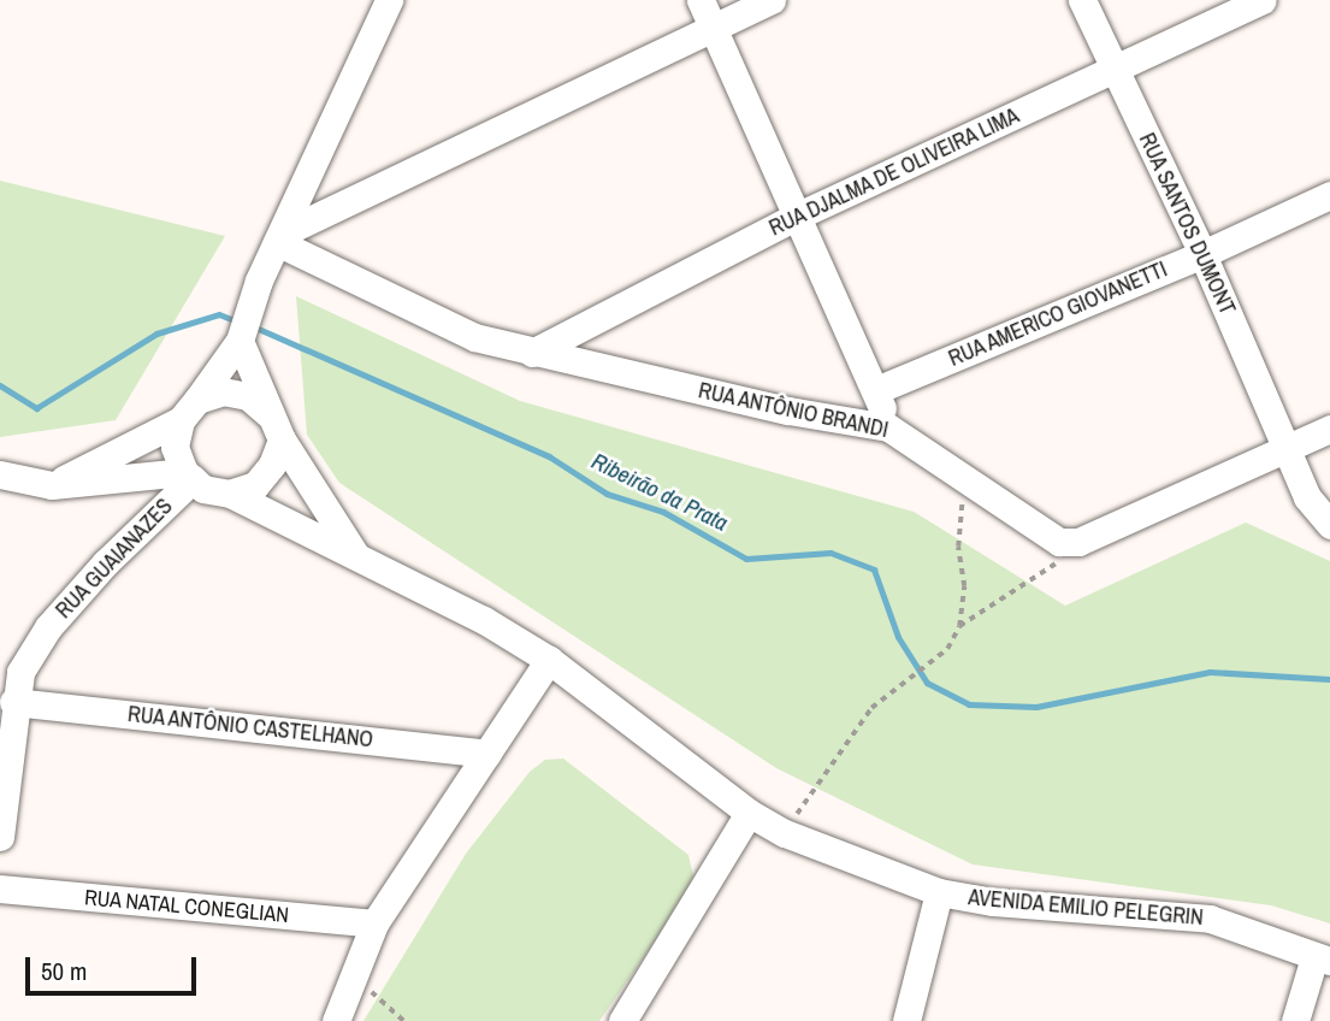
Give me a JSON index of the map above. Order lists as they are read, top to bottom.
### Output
{
  "streets": {
    "street": [
      "RUA DJALMA DE OLIVEIRA LIMA",
      "RUA SANTOS DUMONT",
      "RUA AMERICO GIOVANETTI",
      "RUA ANTÔNIO BRANDI",
      "RUA GUAIANAZES",
      "RUA ANTÔNIO CASTELHANO",
      "RUA NATAL CONEGLIAN",
      "AVENIDA EMILIO PELEGRIN"
    ]
  },
  "crossings": [
    ["RUA DJALMA DE OLIVEIRA LIMA", "RUA SANTOS DUMONT"],
    ["RUA DJALMA DE OLIVEIRA LIMA", "RUA ANTÔNIO BRANDI"],
    ["RUA SANTOS DUMONT", "RUA AMERICO GIOVANETTI"],
    ["RUA GUAIANAZES", "RUA ANTÔNIO CASTELHANO"],
    ["RUA GUAIANAZES", "AVENIDA EMILIO PELEGRIN"]
  ],
  "water": ["Ribeirão da Prata"],
  "scale_bar": "50 m"
}
